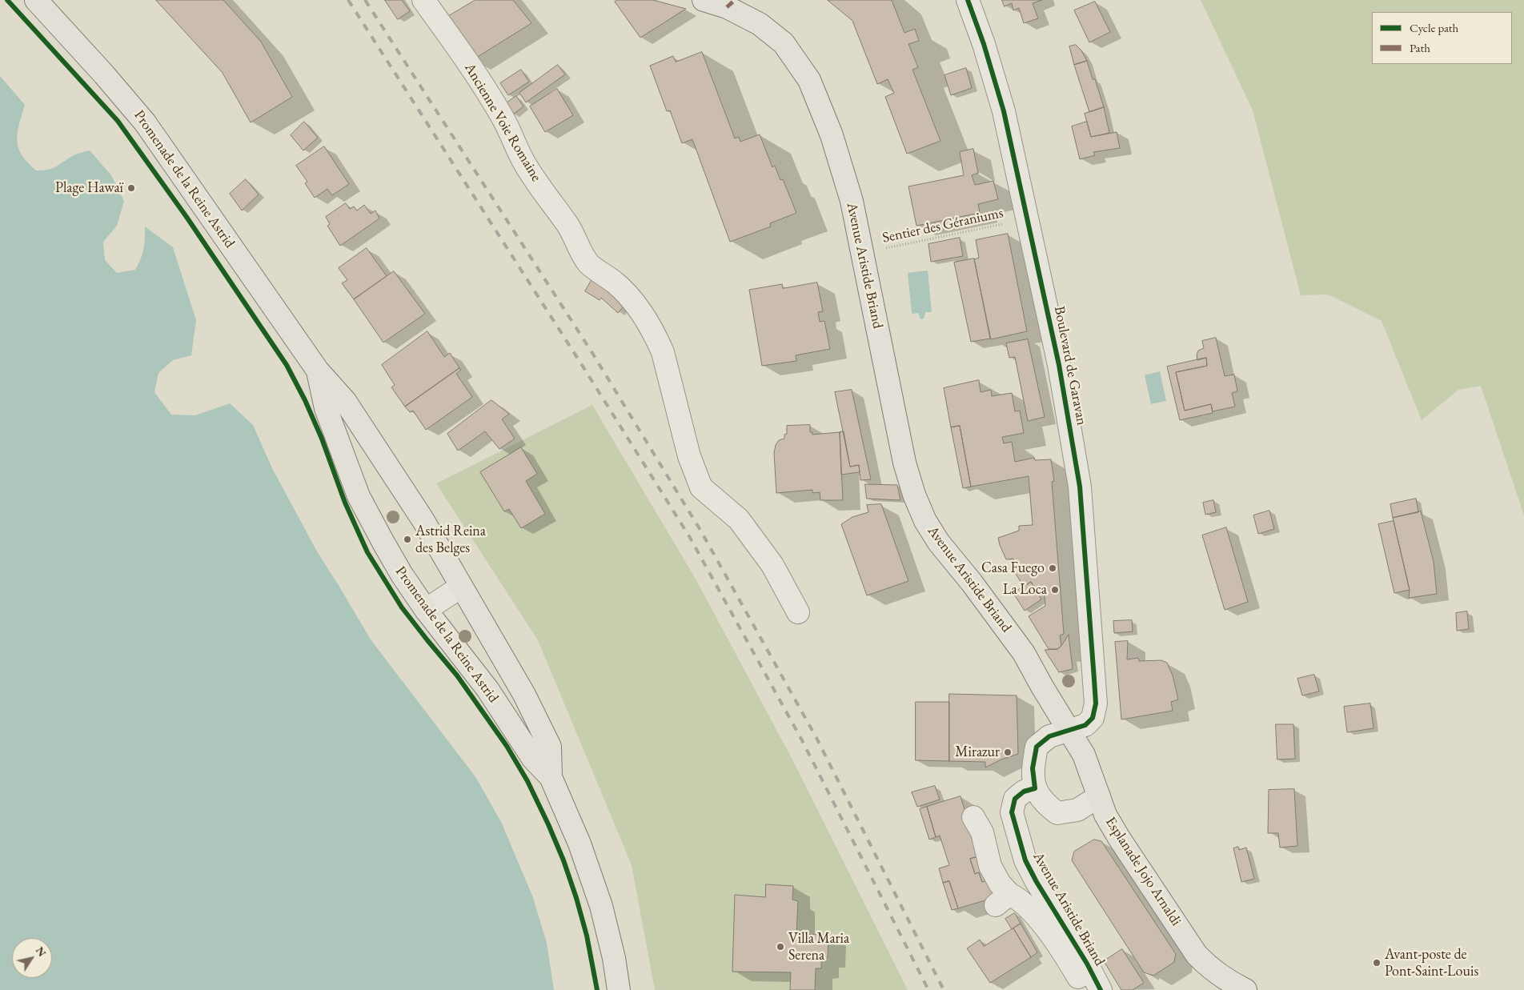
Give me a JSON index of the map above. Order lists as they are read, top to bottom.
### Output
{
  "streets": {
    "main road": ["Promenade de la Reine Astrid", "Avenue Aristide Briand", "Esplanade Jojo Arnaldi"],
    "street": ["Ancienne Voie Romaine", "Boulevard de Garavan"],
    "path": ["Sentier des Géraniums"]
  },
  "crossings": [
    ["Sentier des Géraniums", "Avenue Aristide Briand"],
    ["Sentier des Géraniums", "Boulevard de Garavan"],
    ["Avenue Aristide Briand", "Boulevard de Garavan"],
    ["Avenue Aristide Briand", "Esplanade Jojo Arnaldi"],
    ["Boulevard de Garavan", "Esplanade Jojo Arnaldi"]
  ],
  "places": [
    "Plage Hawaï",
    "Astrid Reina des Belges",
    "Casa Fuego",
    "La Loca",
    "Mirazur",
    "Villa Maria Serena",
    "Avant-poste de Pont-Saint-Louis"
  ],
  "legend": ["Cycle path", "Path"],
  "north": "top right"
}
